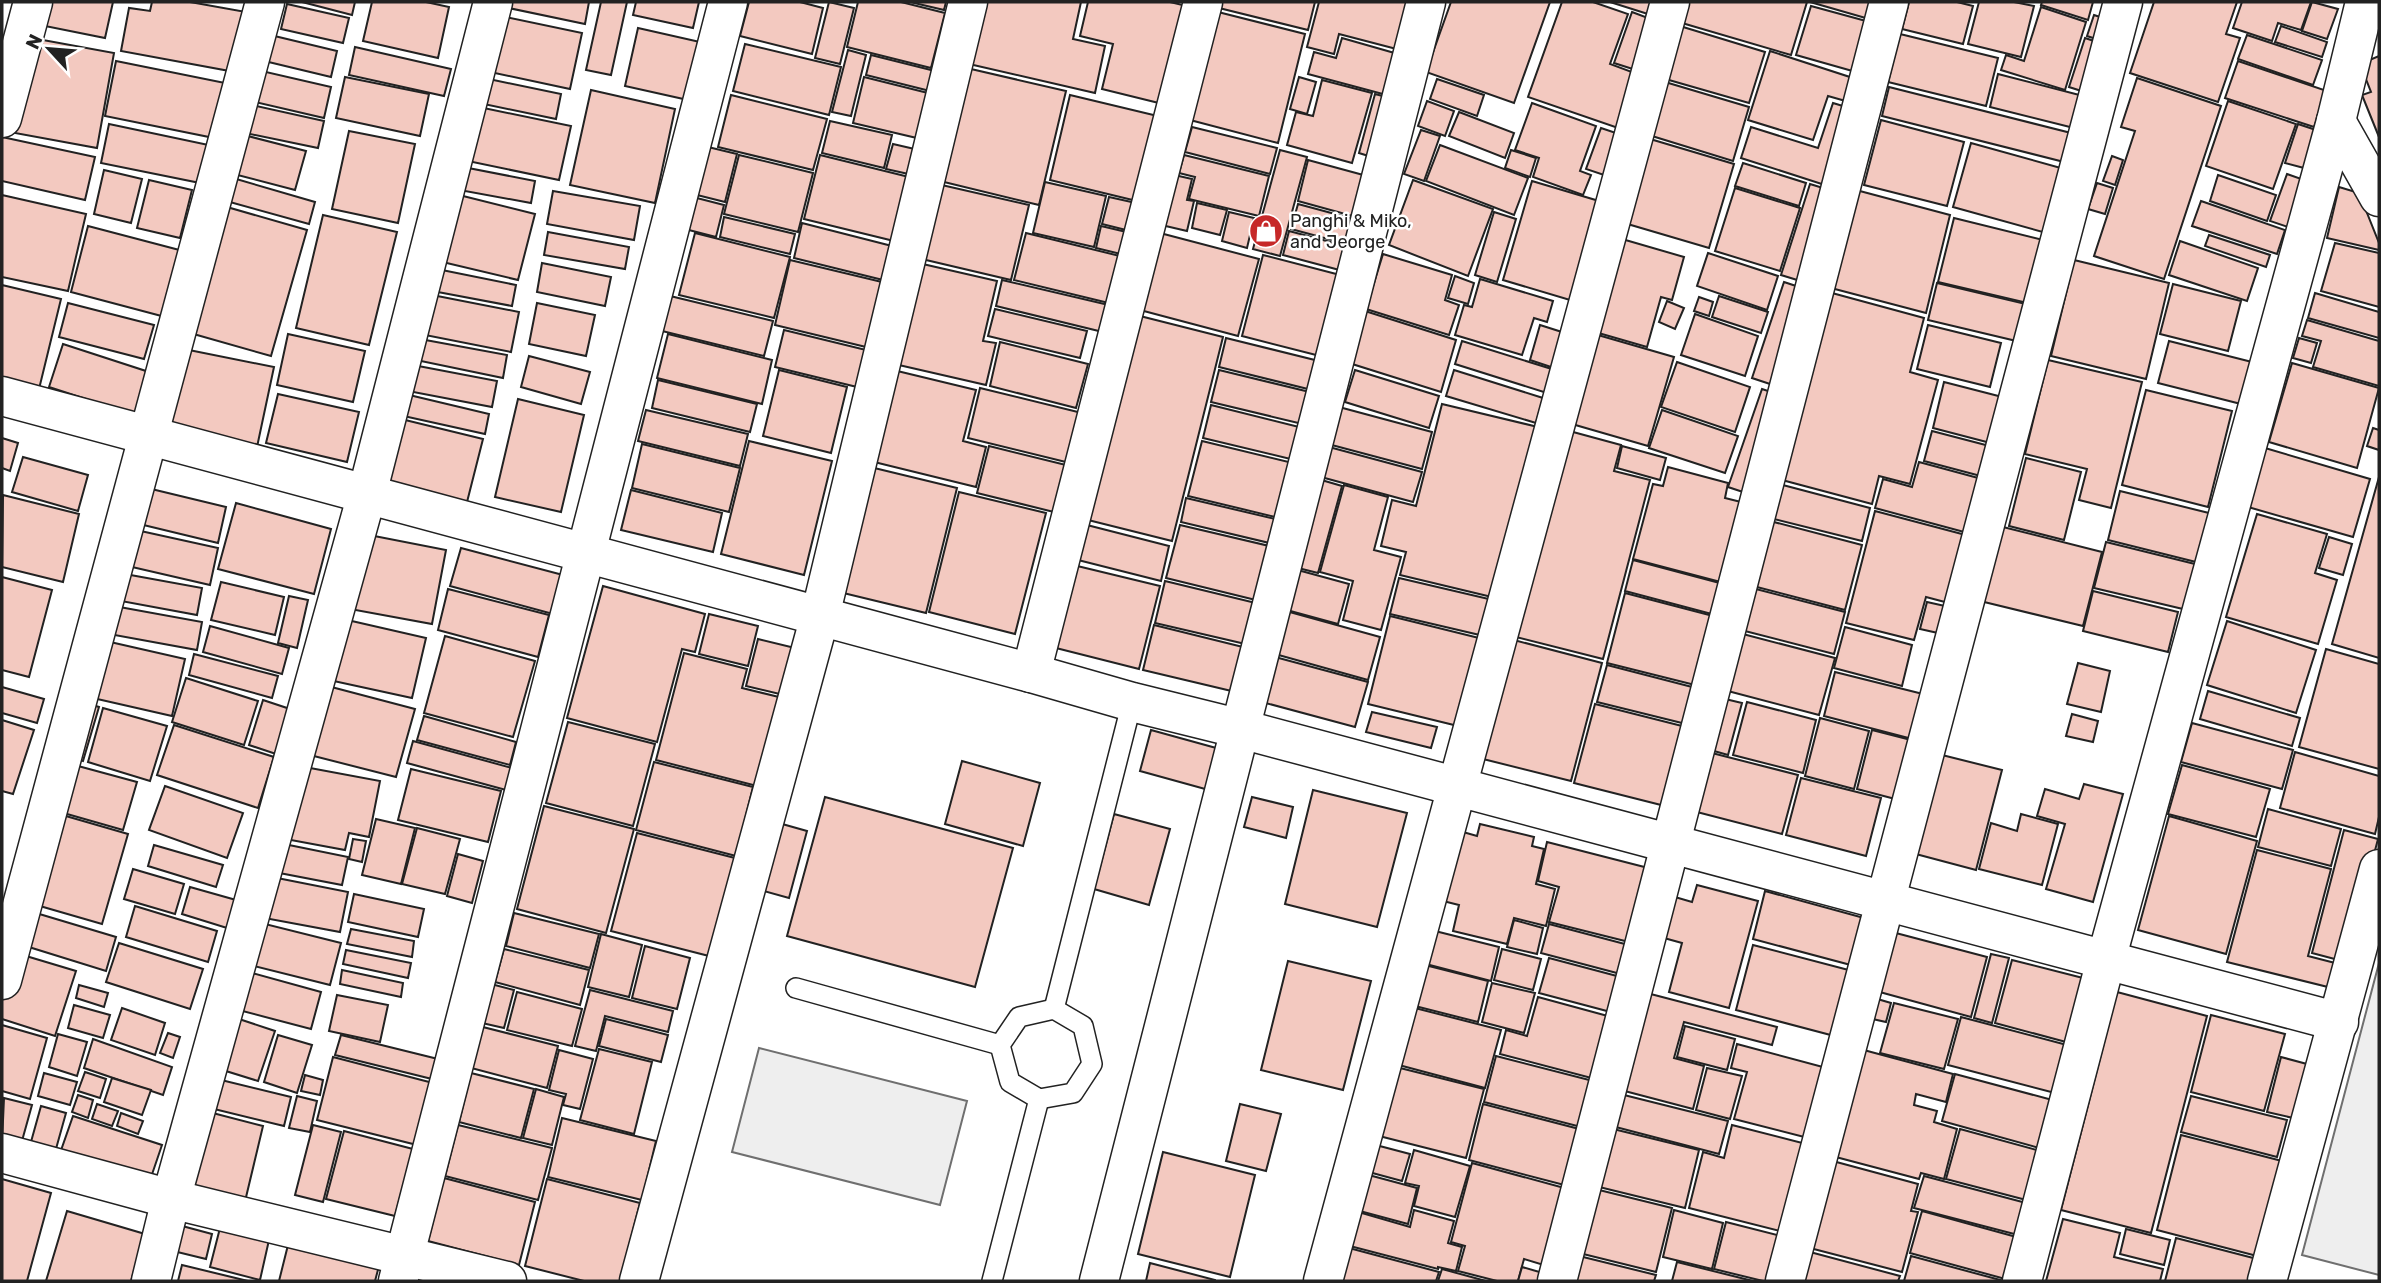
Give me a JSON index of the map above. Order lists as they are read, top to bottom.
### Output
{
  "places": {
    "shop": ["Panghi & Miko, and Jeorge"]
  },
  "north": "top left"
}
